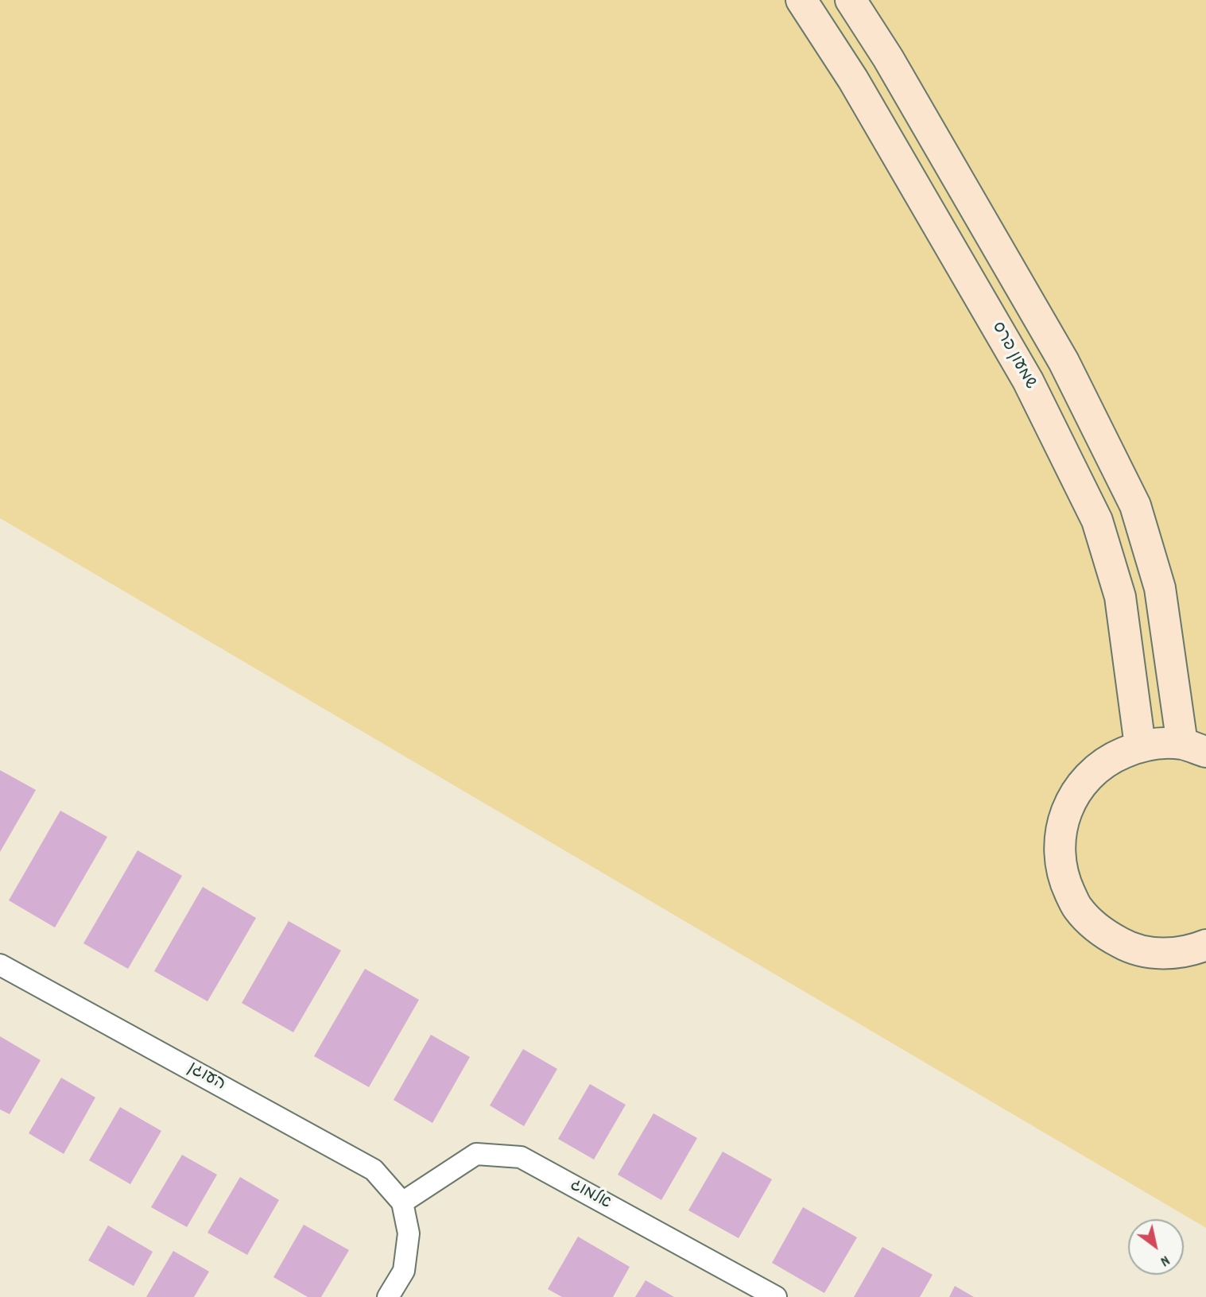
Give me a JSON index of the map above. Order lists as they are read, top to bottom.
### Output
{
  "streets": {
    "main road": ["שמעון פרס"],
    "street": ["העוגן", "אלמוג"]
  },
  "crossings": [
    ["העוגן", "אלמוג"]
  ],
  "north": "bottom right"
}
